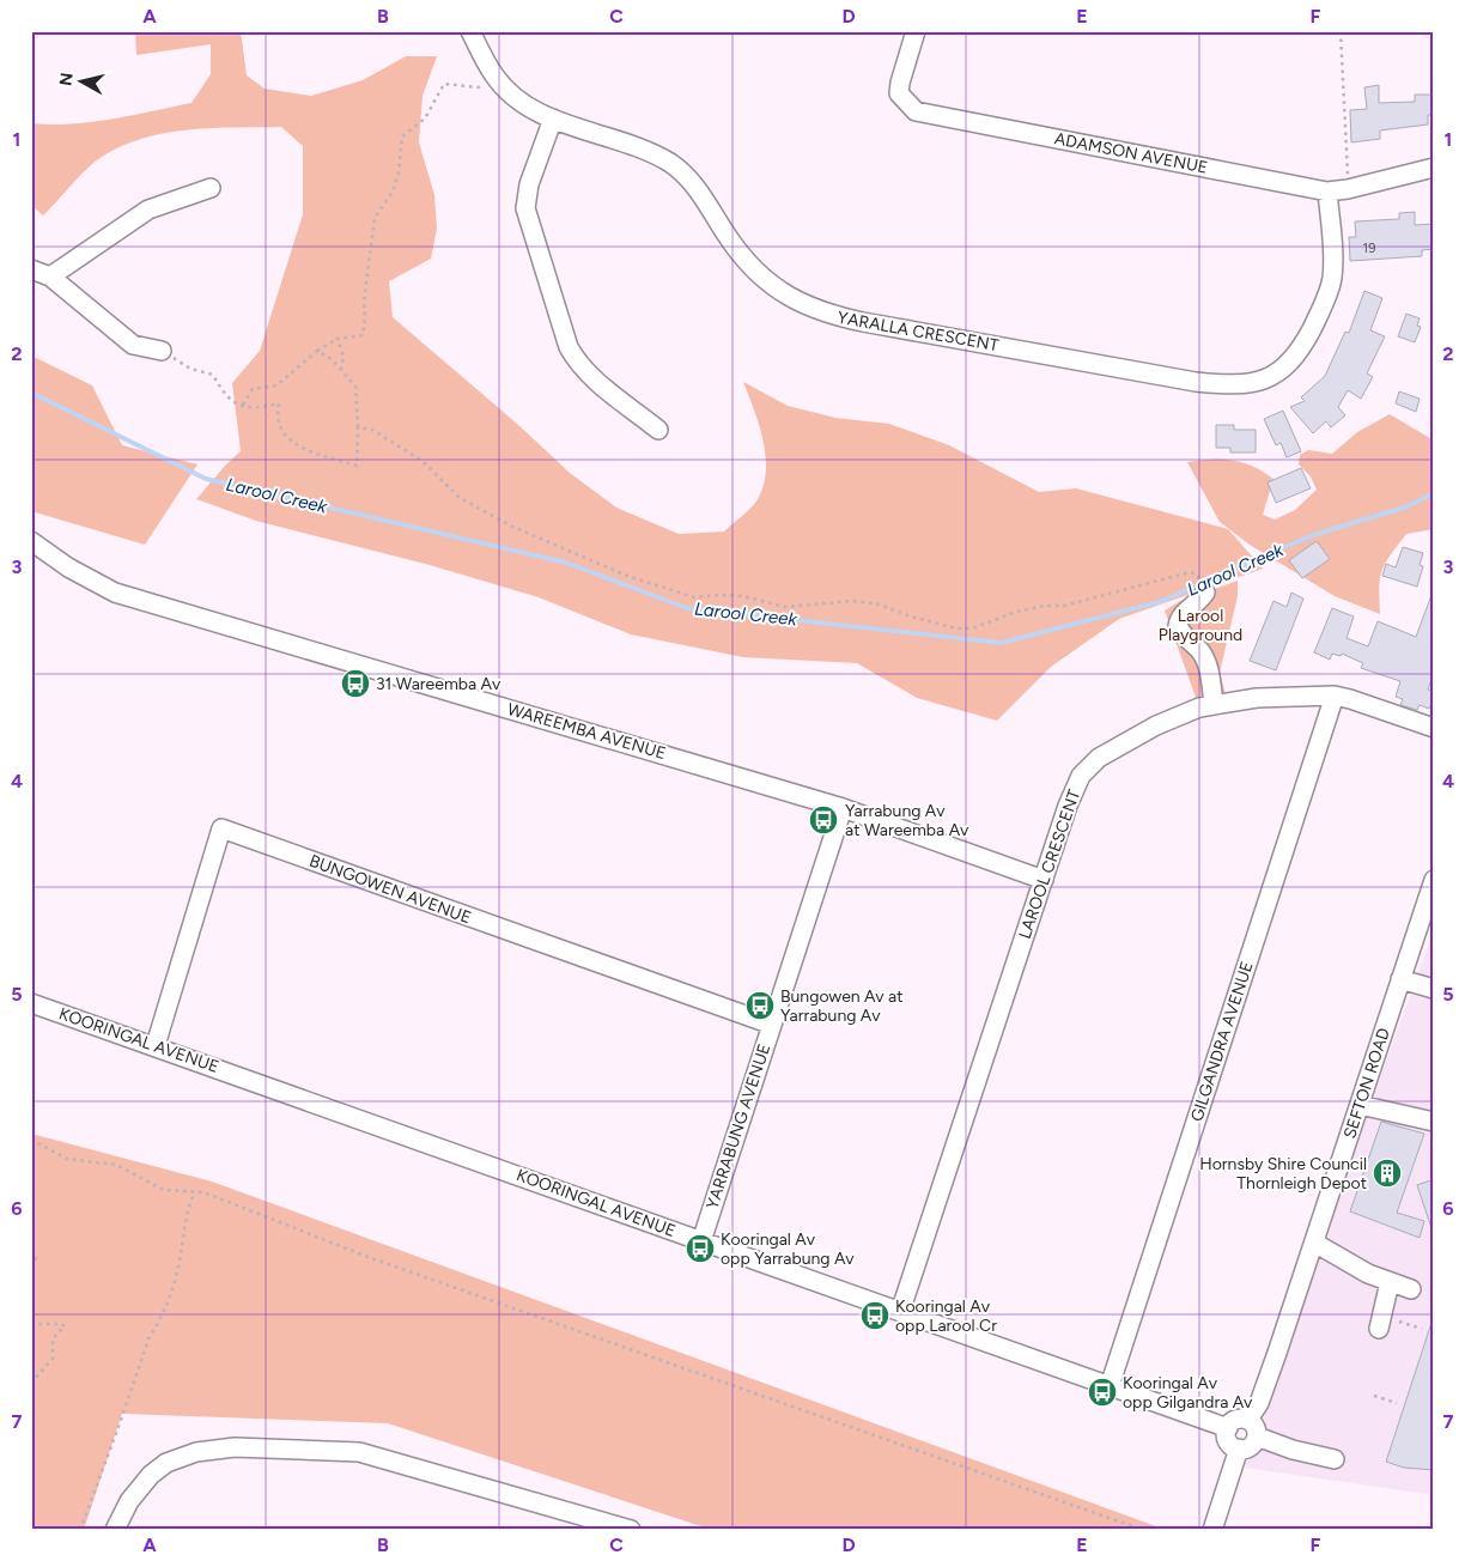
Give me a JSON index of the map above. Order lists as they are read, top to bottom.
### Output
{
  "streets": {
    "street": [
      "ADAMSON AVENUE",
      "YARALLA CRESCENT",
      "WAREEMBA AVENUE",
      "LAROOL CRESCENT",
      "BUNGOWEN AVENUE",
      "KOORINGAL AVENUE",
      "GILGANDRA AVENUE",
      "SEFTON ROAD",
      "YARRABUNG AVENUE"
    ]
  },
  "crossings": [
    ["ADAMSON AVENUE", "YARALLA CRESCENT"],
    ["WAREEMBA AVENUE", "LAROOL CRESCENT"],
    ["WAREEMBA AVENUE", "YARRABUNG AVENUE"],
    ["LAROOL CRESCENT", "KOORINGAL AVENUE"],
    ["LAROOL CRESCENT", "GILGANDRA AVENUE"],
    ["BUNGOWEN AVENUE", "KOORINGAL AVENUE"],
    ["BUNGOWEN AVENUE", "YARRABUNG AVENUE"],
    ["KOORINGAL AVENUE", "GILGANDRA AVENUE"],
    ["KOORINGAL AVENUE", "SEFTON ROAD"],
    ["KOORINGAL AVENUE", "YARRABUNG AVENUE"]
  ],
  "water": ["Larool Creek"],
  "parks": ["Larool Playground"],
  "places": {
    "bus stop": [
      "31 Wareemba Av",
      "Yarrabung Av at Wareemba Av",
      "Bungowen Av at Yarrabung Av",
      "Kooringal Av opp Yarrabung Av",
      "Kooringal Av opp Larool Cr",
      "Kooringal Av opp Gilgandra Av"
    ],
    "building": ["Hornsby Shire Council Thornleigh Depot"]
  },
  "house_numbers": ["19"],
  "north": "left",
  "grid": {
    "columns": [
      "A",
      "B",
      "C",
      "D",
      "E",
      "F"
    ],
    "rows": [
      "1",
      "2",
      "3",
      "4",
      "5",
      "6",
      "7"
    ]
  }
}
